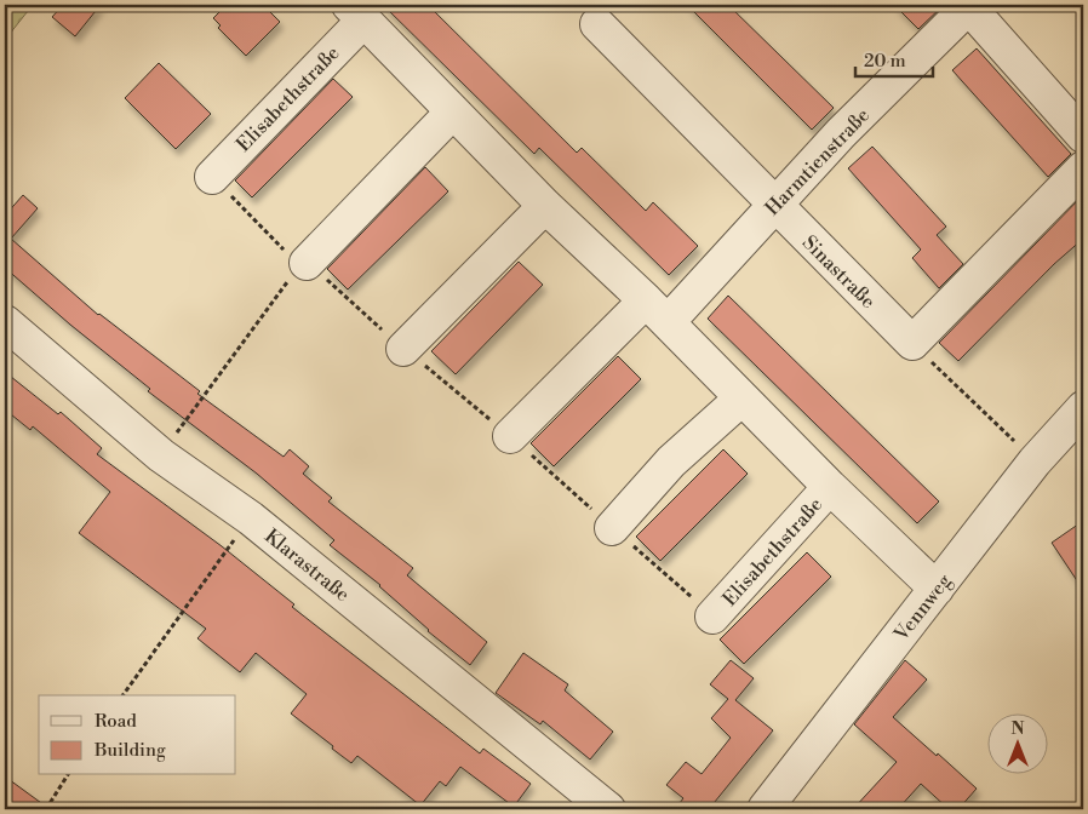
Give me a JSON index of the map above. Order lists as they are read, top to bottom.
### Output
{
  "streets": {
    "street": [
      "Elisabethstraße",
      "Harmtienstraße",
      "Sinastraße",
      "Klarastraße",
      "Vennweg"
    ]
  },
  "crossings": [
    ["Elisabethstraße", "Harmtienstraße"],
    ["Elisabethstraße", "Vennweg"],
    ["Harmtienstraße", "Sinastraße"]
  ],
  "legend": ["Road", "Building"],
  "scale_bar": "20 m",
  "north": "top"
}
